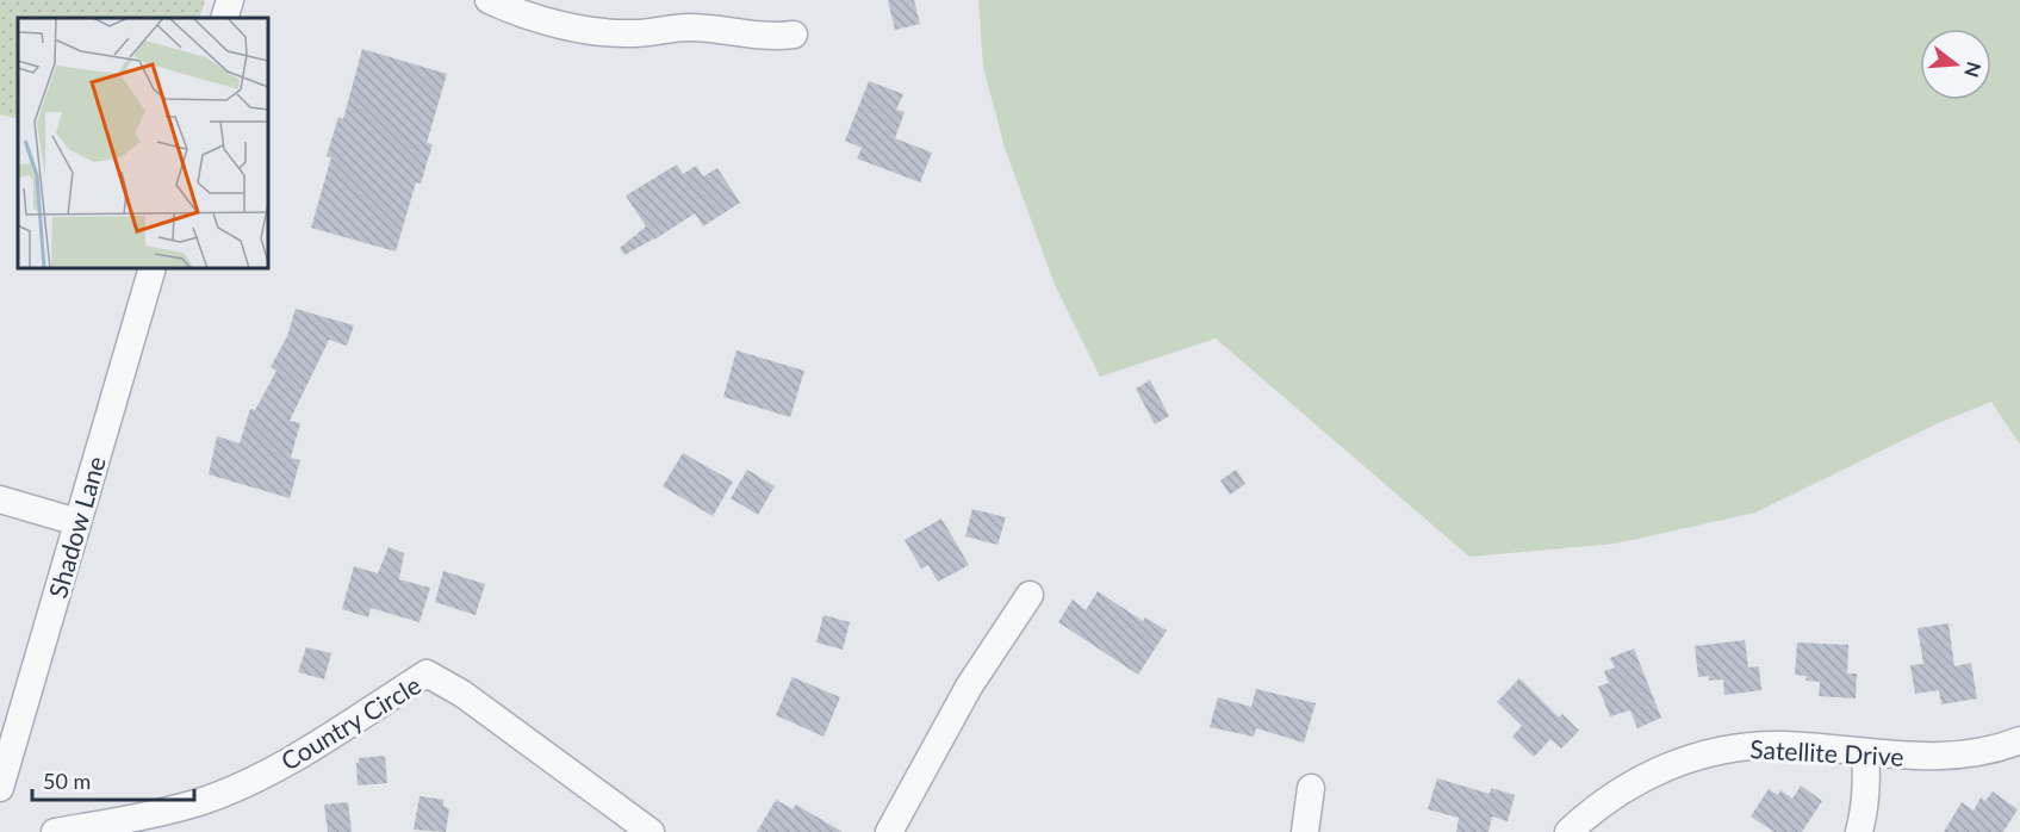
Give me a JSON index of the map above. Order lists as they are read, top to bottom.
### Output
{
  "streets": {
    "street": ["Shadow Lane", "Country Circle", "Satellite Drive"]
  },
  "scale_bar": "50 m",
  "north": "right"
}
